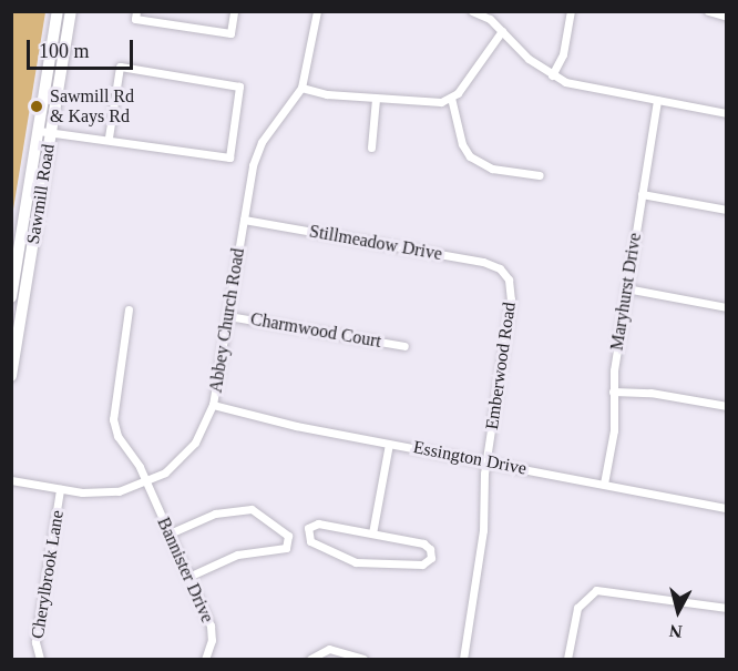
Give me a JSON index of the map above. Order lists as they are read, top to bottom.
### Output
{
  "streets": {
    "main road": ["Sawmill Road"],
    "street": [
      "Stillmeadow Drive",
      "Maryhurst Drive",
      "Abbey Church Road",
      "Charmwood Court",
      "Emberwood Road",
      "Essington Drive",
      "Bannister Drive",
      "Cherylbrook Lane"
    ]
  },
  "crossings": [
    ["Stillmeadow Drive", "Abbey Church Road"],
    ["Stillmeadow Drive", "Emberwood Road"],
    ["Maryhurst Drive", "Essington Drive"],
    ["Abbey Church Road", "Charmwood Court"],
    ["Abbey Church Road", "Essington Drive"],
    ["Abbey Church Road", "Bannister Drive"],
    ["Abbey Church Road", "Cherylbrook Lane"],
    ["Emberwood Road", "Essington Drive"]
  ],
  "places": ["Sawmill Rd & Kays Rd"],
  "scale_bar": "100 m",
  "north": "bottom"
}
